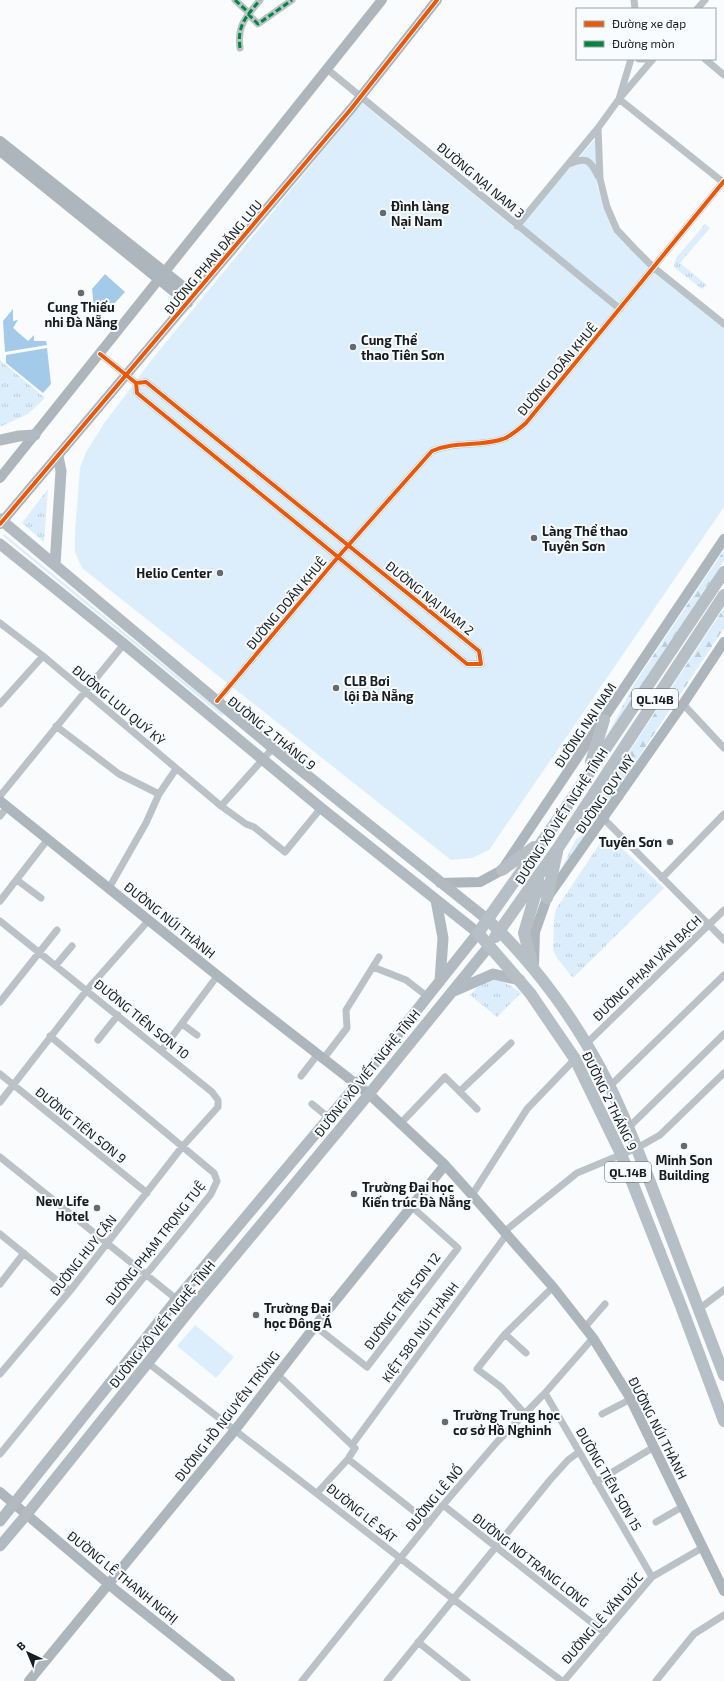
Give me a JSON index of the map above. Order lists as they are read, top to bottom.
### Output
{
  "streets": {
    "highway": ["QL.14B", "ĐƯỜNG 2 THÁNG 9", "ĐƯỜNG XÔ VIẾT NGHỆ TĨNH"],
    "street": [
      "ĐƯỜNG NẠI NAM 3",
      "ĐƯỜNG PHAN ĐĂNG LƯU",
      "ĐƯỜNG DOÃN KHUÊ",
      "ĐƯỜNG NẠI NAM 2",
      "ĐƯỜNG LƯU QUÝ KỲ",
      "ĐƯỜNG NẠI NAM",
      "ĐƯỜNG QUY MỸ",
      "ĐƯỜNG NÚI THÀNH",
      "ĐƯỜNG PHẠM VĂN BẠCH",
      "ĐƯỜNG TIÊN SƠN 10",
      "ĐƯỜNG TIÊN SƠN 9",
      "ĐƯỜNG PHẠM TRỌNG TUỆ",
      "ĐƯỜNG HUY CẬN",
      "ĐƯỜNG TIÊN SƠN 12",
      "KIỆT 580 NÚI THÀNH",
      "ĐƯỜNG HỒ NGUYÊN TRỪNG",
      "ĐƯỜNG TIÊN SƠN 15",
      "ĐƯỜNG LÊ NỔ",
      "ĐƯỜNG LÊ SÁT",
      "ĐƯỜNG NƠ TRANG LƠNG",
      "ĐƯỜNG LÊ THANH NGHỊ",
      "ĐƯỜNG LÊ VĂN ĐỨC"
    ]
  },
  "crossings": [
    ["ĐƯỜNG NẠI NAM 3", "ĐƯỜNG PHAN ĐĂNG LƯU"],
    ["ĐƯỜNG NẠI NAM 3", "ĐƯỜNG DOÃN KHUÊ"],
    ["ĐƯỜNG PHAN ĐĂNG LƯU", "ĐƯỜNG NẠI NAM 2"],
    ["ĐƯỜNG PHAN ĐĂNG LƯU", "ĐƯỜNG 2 THÁNG 9"],
    ["ĐƯỜNG DOÃN KHUÊ", "ĐƯỜNG NẠI NAM 2"],
    ["ĐƯỜNG DOÃN KHUÊ", "ĐƯỜNG 2 THÁNG 9"],
    ["QL.14B", "ĐƯỜNG 2 THÁNG 9"],
    ["QL.14B", "ĐƯỜNG XÔ VIẾT NGHỆ TĨNH"],
    ["ĐƯỜNG LƯU QUÝ KỲ", "ĐƯỜNG 2 THÁNG 9"],
    ["ĐƯỜNG NẠI NAM", "ĐƯỜNG 2 THÁNG 9"],
    ["ĐƯỜNG 2 THÁNG 9", "ĐƯỜNG QUY MỸ"],
    ["ĐƯỜNG 2 THÁNG 9", "ĐƯỜNG XÔ VIẾT NGHỆ TĨNH"],
    ["ĐƯỜNG 2 THÁNG 9", "ĐƯỜNG PHẠM VĂN BẠCH"],
    ["ĐƯỜNG 2 THÁNG 9", "KIỆT 580 NÚI THÀNH"],
    ["ĐƯỜNG XÔ VIẾT NGHỆ TĨNH", "ĐƯỜNG NÚI THÀNH"],
    ["ĐƯỜNG XÔ VIẾT NGHỆ TĨNH", "ĐƯỜNG LÊ SÁT"],
    ["ĐƯỜNG XÔ VIẾT NGHỆ TĨNH", "ĐƯỜNG LÊ THANH NGHỊ"],
    ["ĐƯỜNG NÚI THÀNH", "KIỆT 580 NÚI THÀNH"],
    ["ĐƯỜNG NÚI THÀNH", "ĐƯỜNG HỒ NGUYÊN TRỪNG"],
    ["ĐƯỜNG NÚI THÀNH", "ĐƯỜNG LÊ NỔ"],
    ["ĐƯỜNG NÚI THÀNH", "ĐƯỜNG LÊ VĂN ĐỨC"],
    ["ĐƯỜNG TIÊN SƠN 10", "ĐƯỜNG PHẠM TRỌNG TUỆ"],
    ["ĐƯỜNG TIÊN SƠN 10", "ĐƯỜNG HUY CẬN"],
    ["ĐƯỜNG TIÊN SƠN 9", "ĐƯỜNG HUY CẬN"],
    ["ĐƯỜNG PHẠM TRỌNG TUỆ", "ĐƯỜNG HUY CẬN"],
    ["ĐƯỜNG TIÊN SƠN 12", "ĐƯỜNG HỒ NGUYÊN TRỪNG"],
    ["ĐƯỜNG HỒ NGUYÊN TRỪNG", "ĐƯỜNG LÊ SÁT"],
    ["ĐƯỜNG HỒ NGUYÊN TRỪNG", "ĐƯỜNG LÊ THANH NGHỊ"],
    ["ĐƯỜNG TIÊN SƠN 15", "ĐƯỜNG LÊ NỔ"],
    ["ĐƯỜNG TIÊN SƠN 15", "ĐƯỜNG LÊ VĂN ĐỨC"],
    ["ĐƯỜNG LÊ NỔ", "ĐƯỜNG LÊ SÁT"],
    ["ĐƯỜNG LÊ NỔ", "ĐƯỜNG NƠ TRANG LƠNG"],
    ["ĐƯỜNG LÊ SÁT", "ĐƯỜNG LÊ VĂN ĐỨC"],
    ["ĐƯỜNG NƠ TRANG LƠNG", "ĐƯỜNG LÊ VĂN ĐỨC"]
  ],
  "places": [
    "Đình làng Nại Nam",
    "Cung Thiếu nhi Đà Nẵng",
    "Cung Thể thao Tiên Sơn",
    "Làng Thể thao Tuyên Sơn",
    "Helio Center",
    "CLB Bơi lội Đà Nẵng",
    "Tuyên Sơn",
    "Minh Son Building",
    "Trường Đại học Kiến trúc Đà Nẵng",
    "New Life Hotel",
    "Trường Đại học Đông Á",
    "Trường Trung học cơ sở Hồ Nghinh"
  ],
  "legend": ["Đường xe đạp", "Đường mòn"],
  "north": "top left"
}
